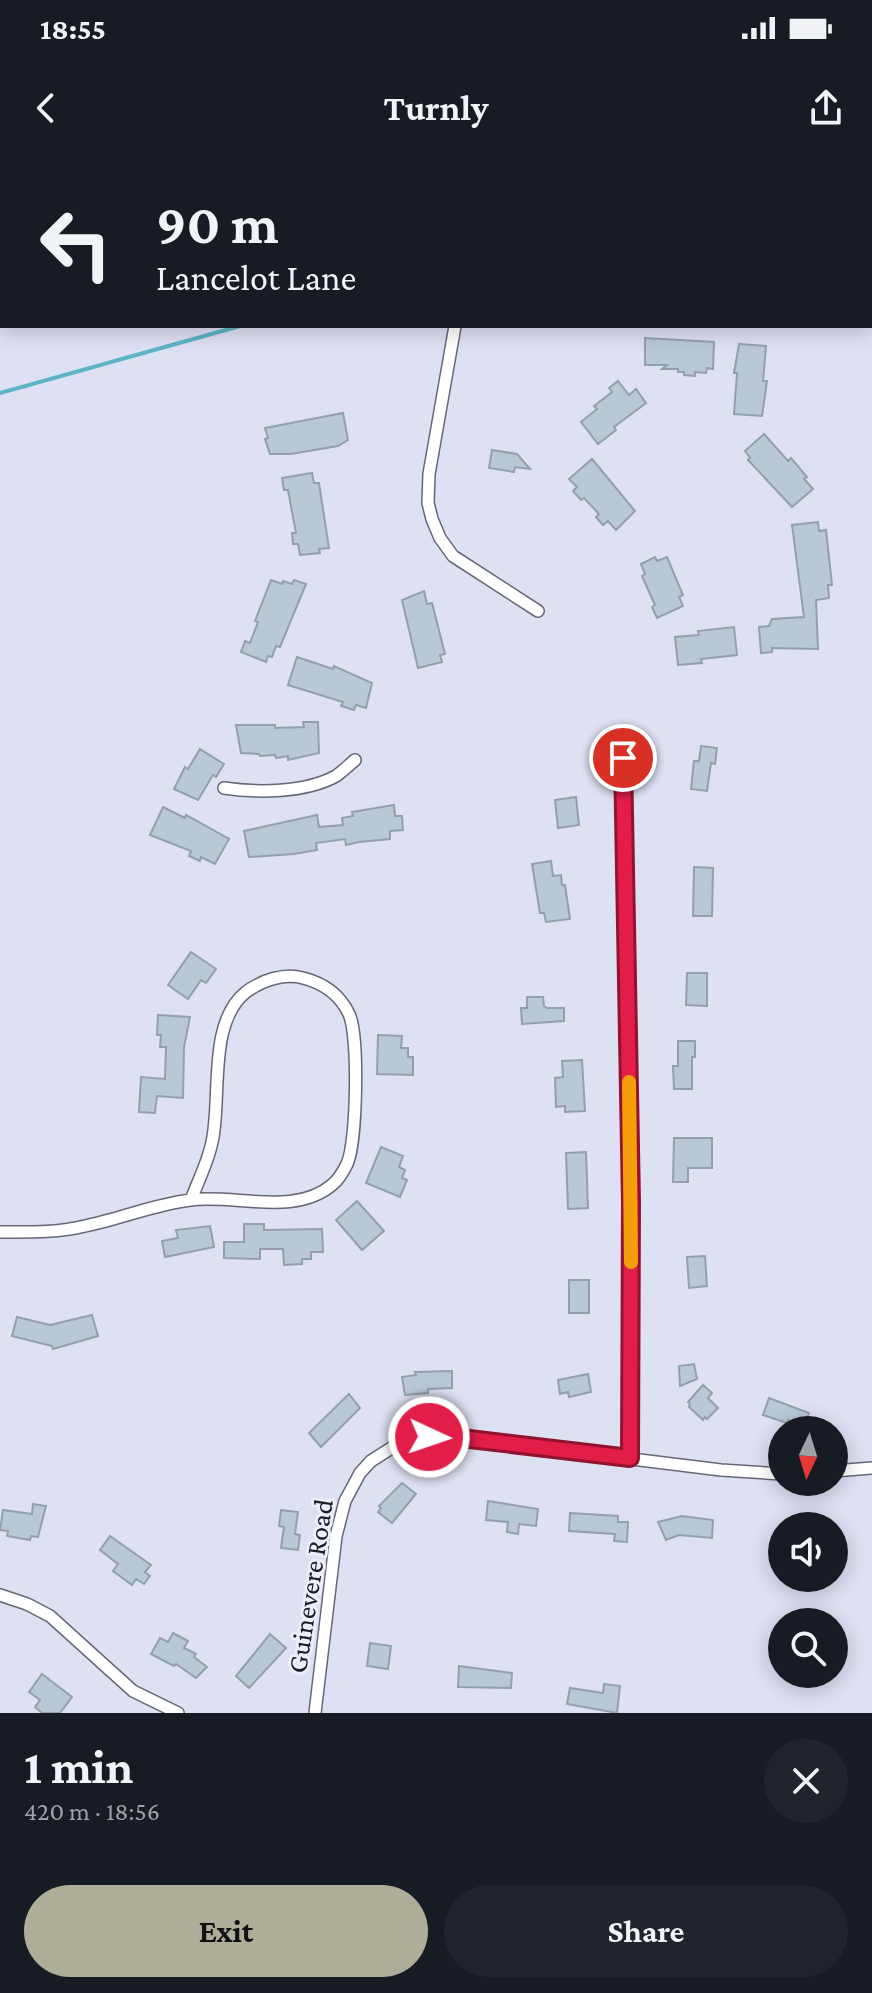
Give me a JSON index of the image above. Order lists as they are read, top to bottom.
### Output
{
  "streets": {
    "street": ["Guinevere Road"]
  },
  "north": "bottom",
  "page": {
    "status": "18:55",
    "header": "Turnly",
    "turn": ["90 m", "Lancelot Lane"],
    "heading": ["1 min", "420 m · 18:56"],
    "buttons": ["Exit", "Share"]
  }
}
